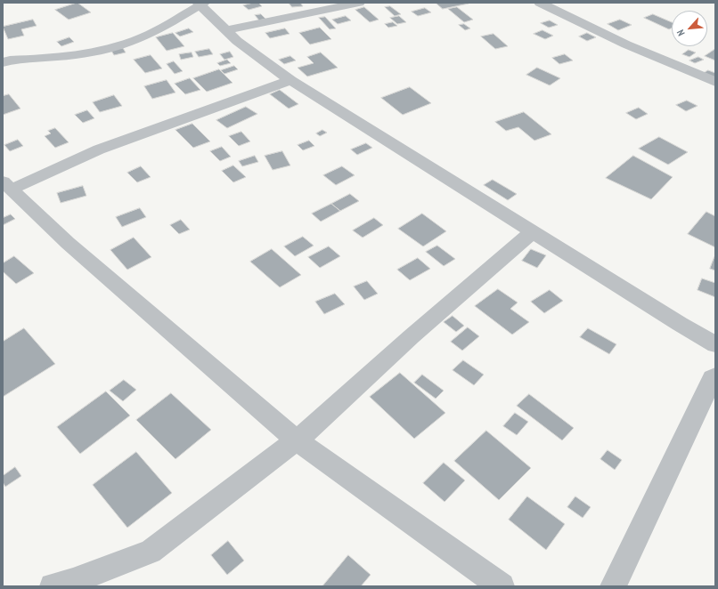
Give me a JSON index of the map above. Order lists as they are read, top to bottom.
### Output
{
  "north": "bottom left"
}
